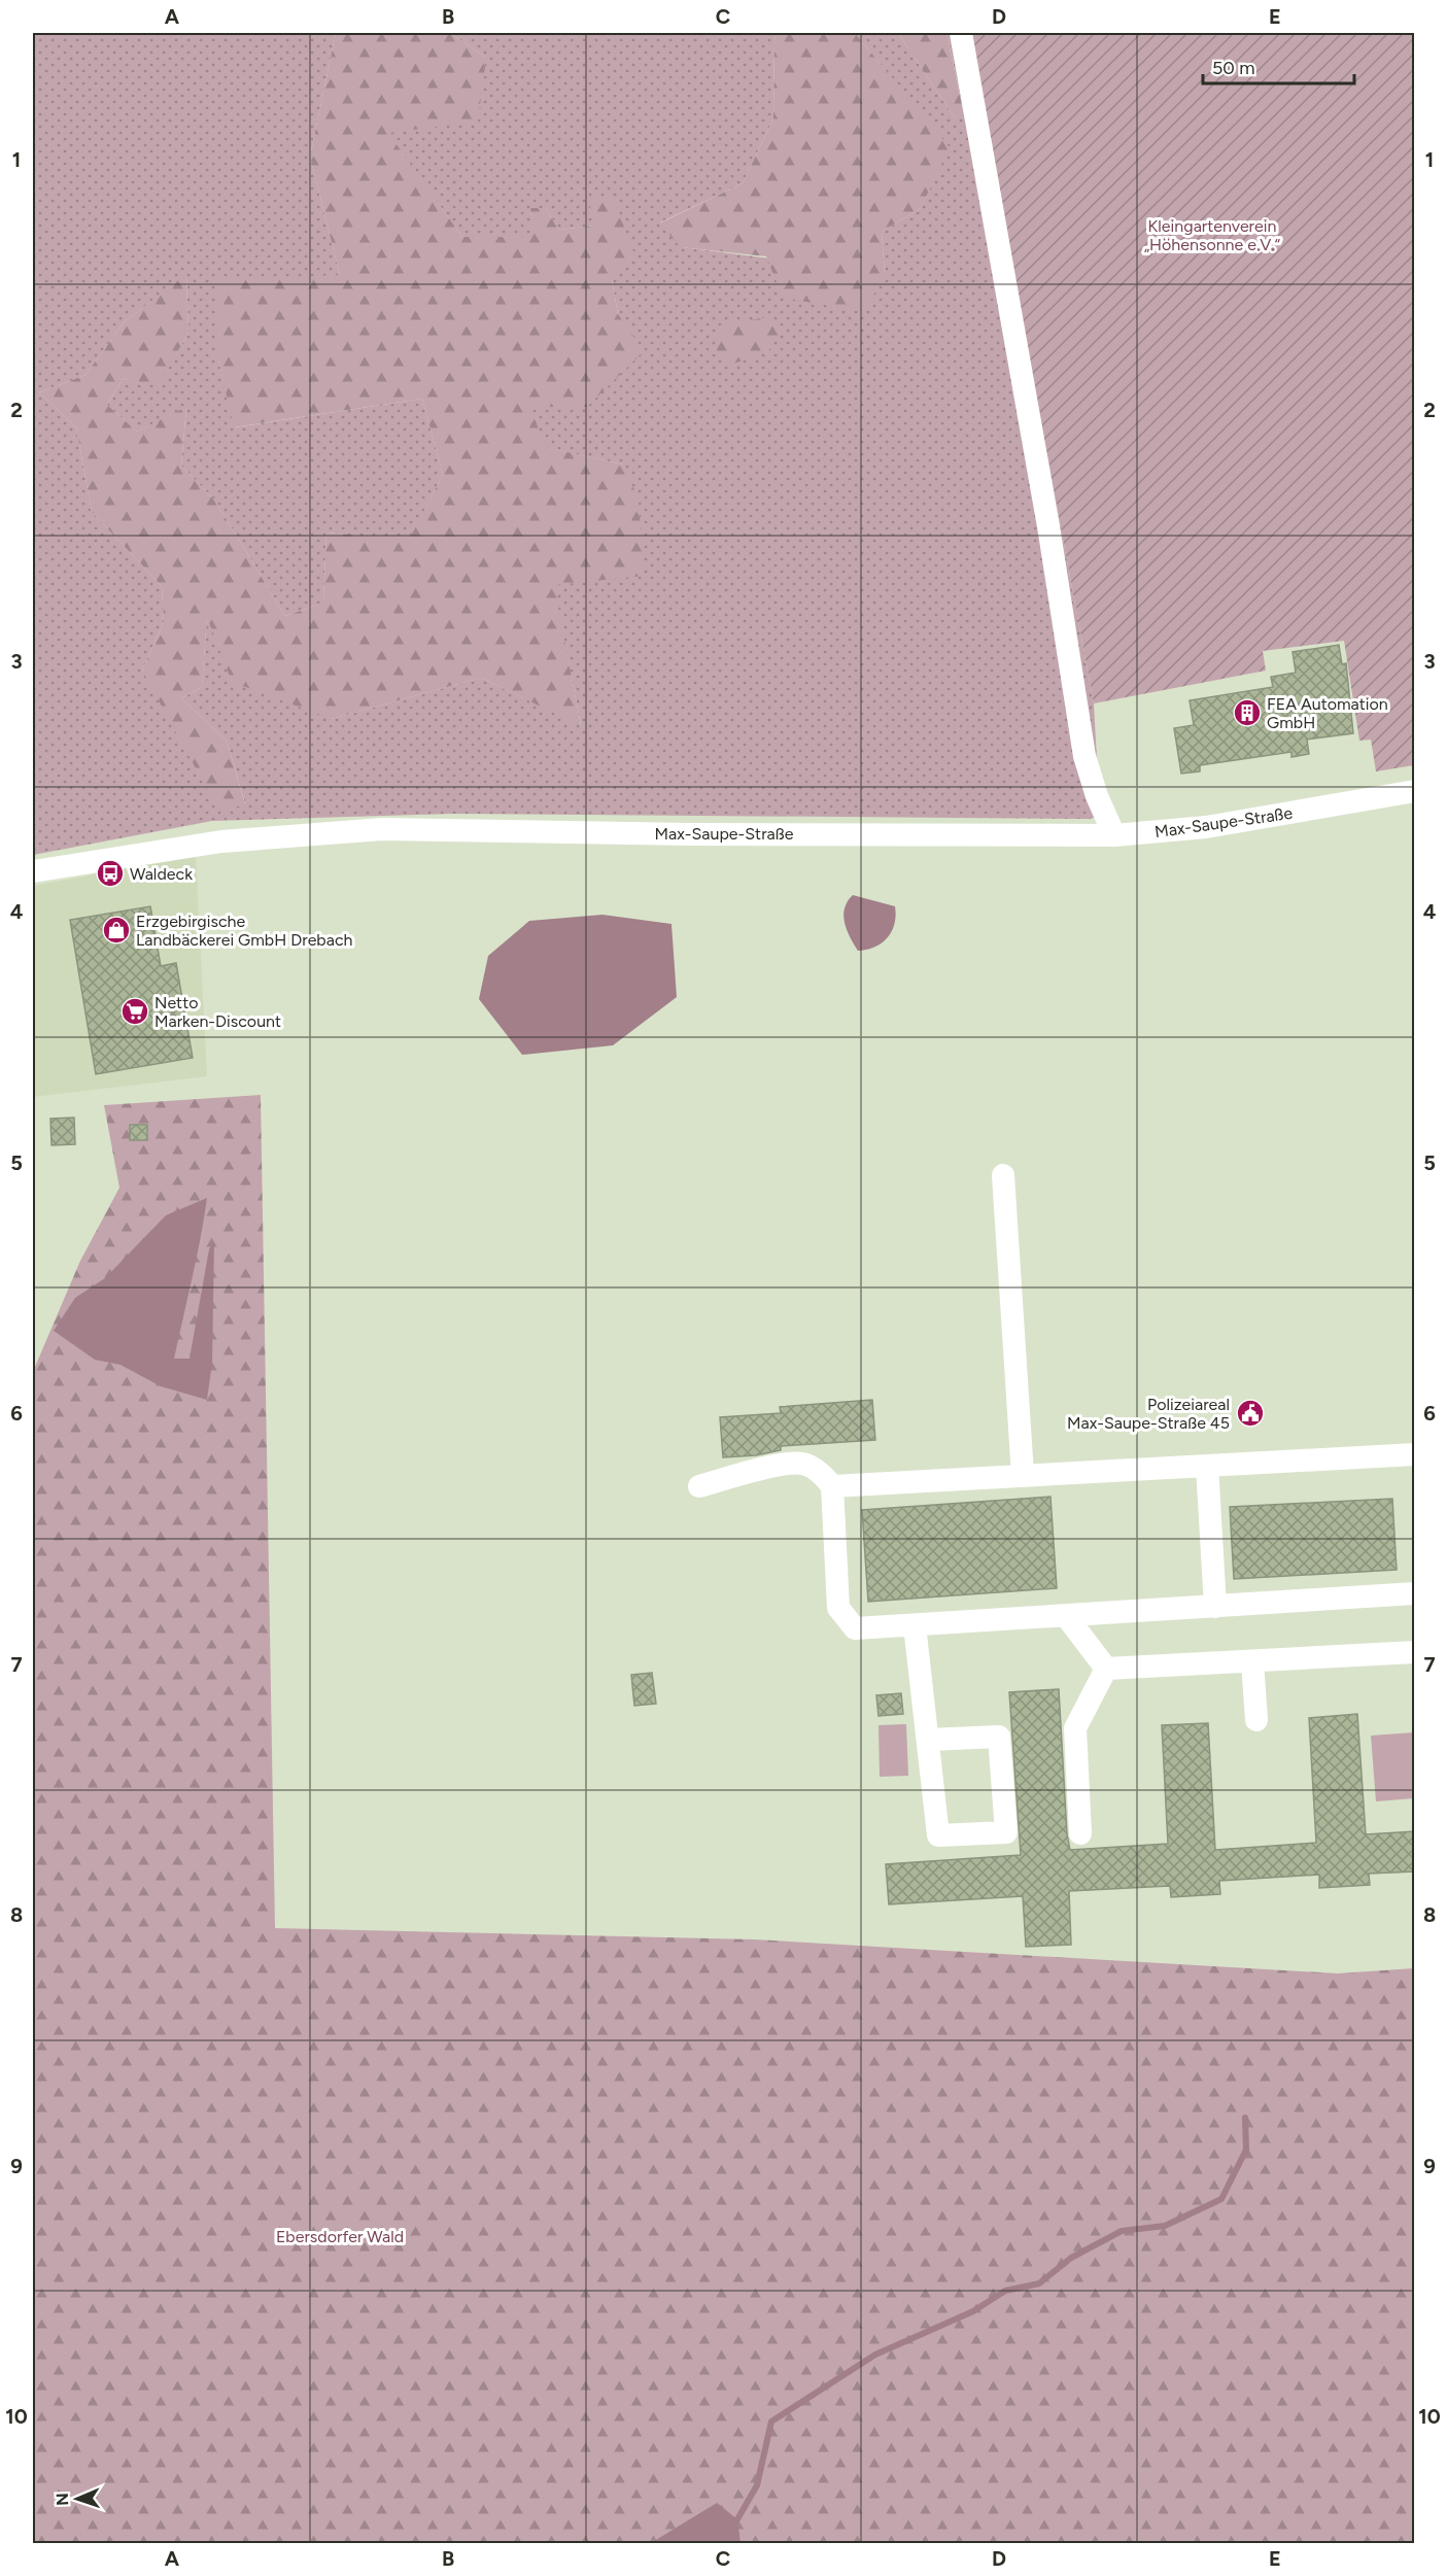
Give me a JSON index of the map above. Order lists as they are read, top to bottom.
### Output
{
  "streets": {
    "street": ["Max-Saupe-Straße"]
  },
  "parks": ["Kleingartenverein „Höhensonne e.V.“", "Ebersdorfer Wald"],
  "places": {
    "building": ["FEA Automation GmbH"],
    "bus stop": ["Waldeck"],
    "shop": ["Erzgebirgische Landbäckerei GmbH Drebach"],
    "supermarket": ["Netto Marken-Discount"],
    "public building": ["Polizeiareal Max-Saupe-Straße 45"]
  },
  "scale_bar": "50 m",
  "north": "left",
  "grid": {
    "columns": [
      "A",
      "B",
      "C",
      "D",
      "E"
    ],
    "rows": [
      "1",
      "2",
      "3",
      "4",
      "5",
      "6",
      "7",
      "8",
      "9",
      "10"
    ]
  }
}
